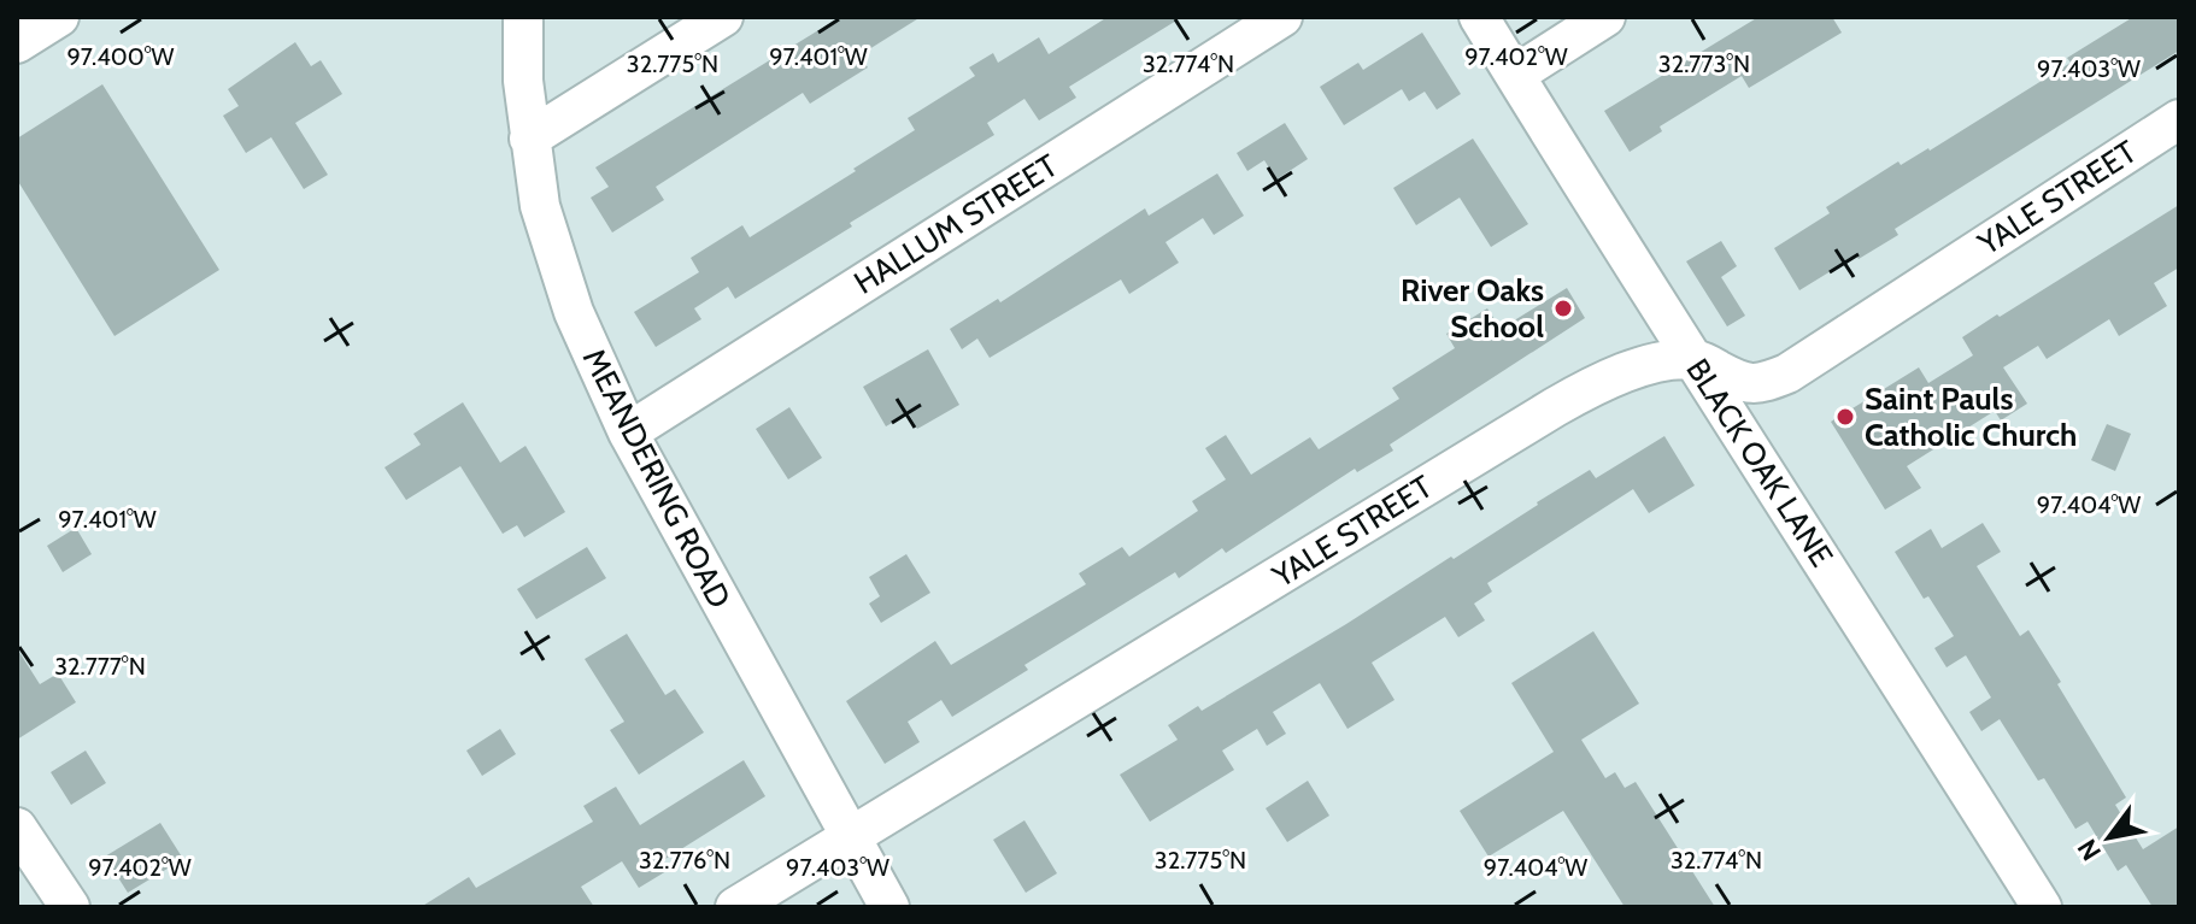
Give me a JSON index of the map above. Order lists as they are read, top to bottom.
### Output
{
  "streets": {
    "street": [
      "YALE STREET",
      "HALLUM STREET",
      "BLACK OAK LANE",
      "MEANDERING ROAD"
    ]
  },
  "crossings": [
    ["YALE STREET", "BLACK OAK LANE"],
    ["YALE STREET", "MEANDERING ROAD"],
    ["HALLUM STREET", "MEANDERING ROAD"]
  ],
  "places": ["River Oaks School", "Saint Pauls Catholic Church"],
  "north": "bottom left",
  "coordinates": [
    "97.400°W",
    "97.401°W",
    "97.402°W",
    "32.773°N",
    "32.775°N",
    "32.774°N",
    "97.403°W",
    "97.404°W",
    "32.777°N",
    "32.776°N"
  ]
}
